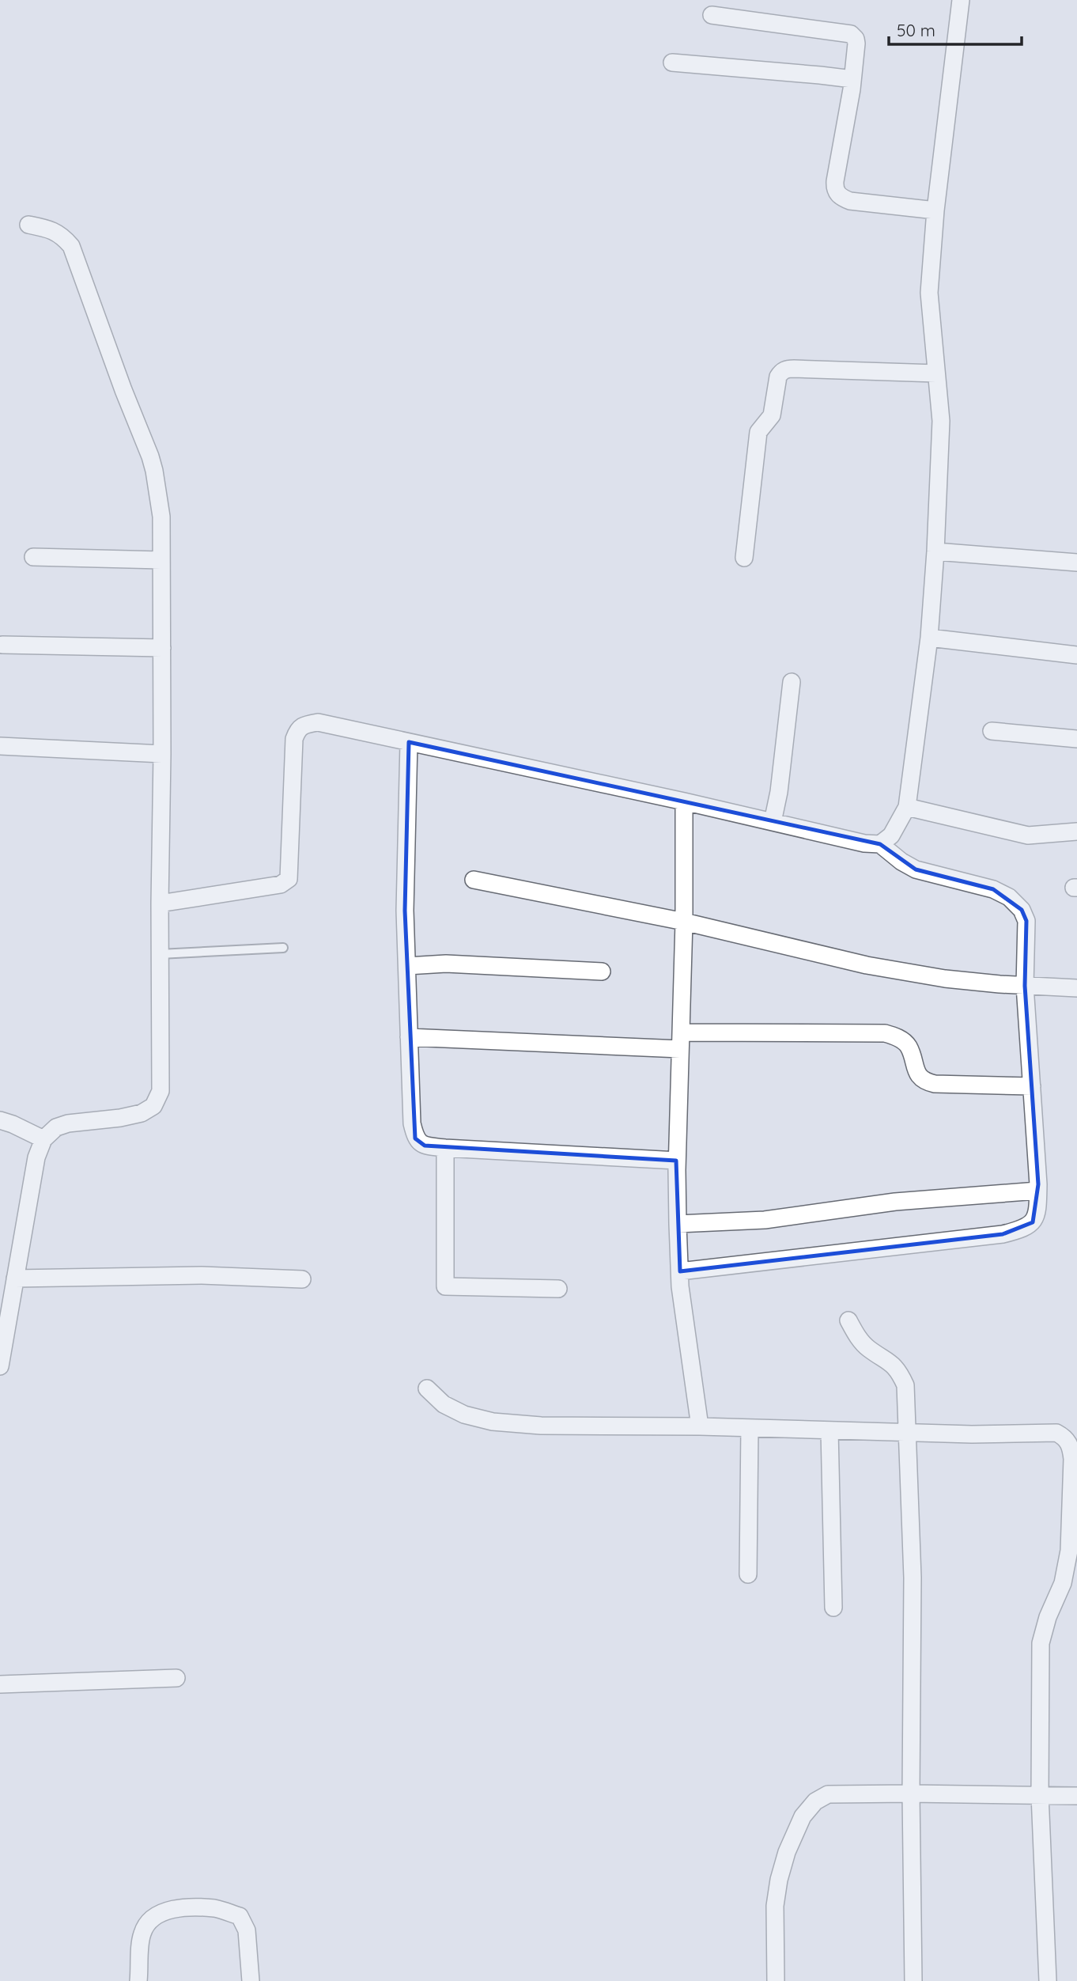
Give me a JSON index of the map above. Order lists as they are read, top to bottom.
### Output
{
  "scale_bar": "50 m"
}
